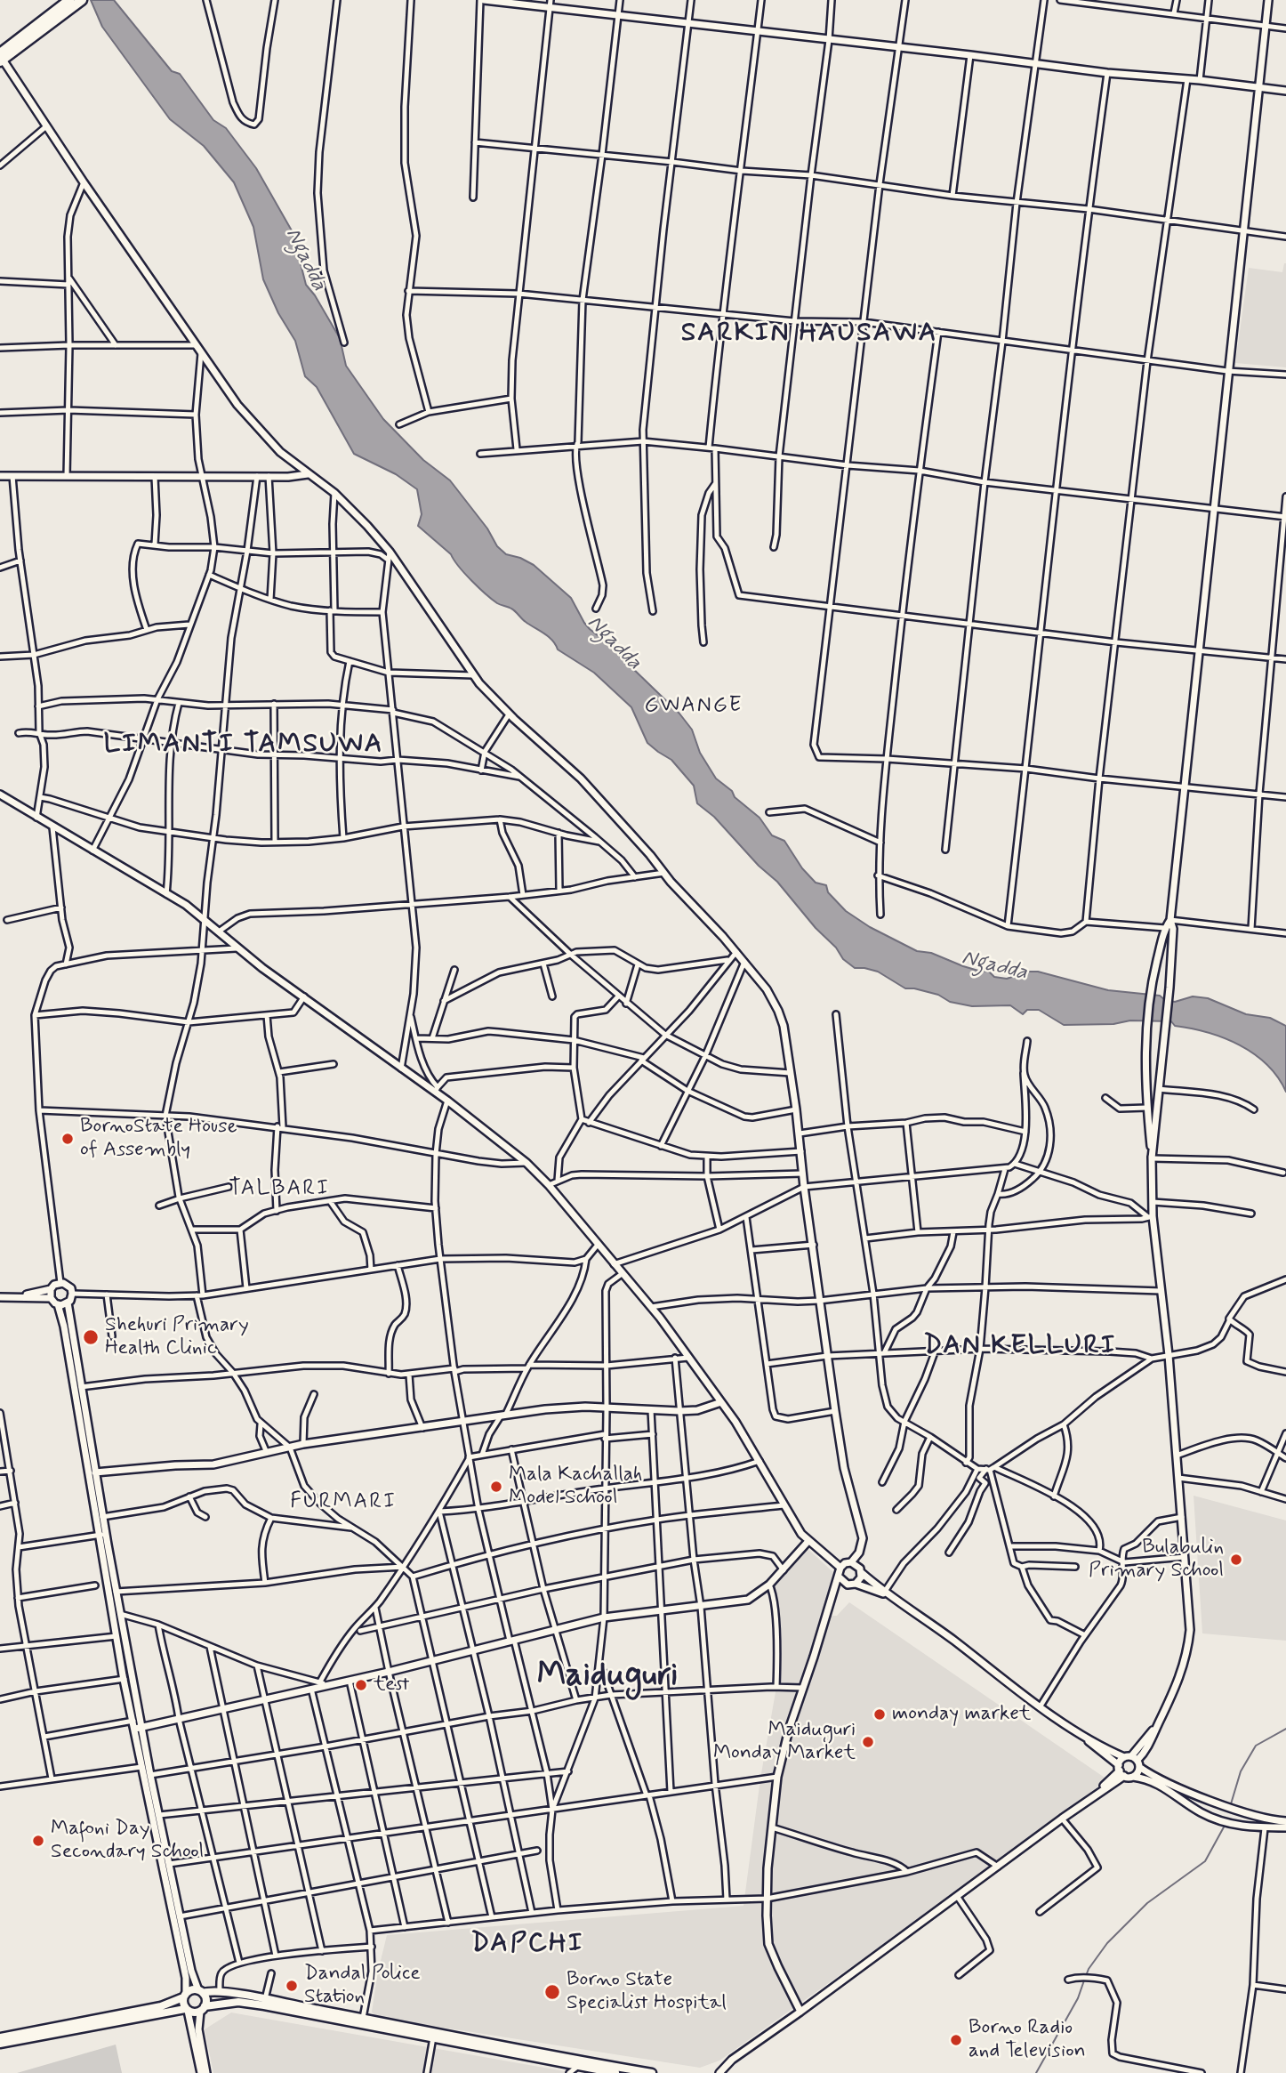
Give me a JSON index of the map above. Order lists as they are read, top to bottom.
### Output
{
  "districts": [
    "SARKIN HAUSAWA",
    "GWANGE",
    "LIMANTI TAMSUWA",
    "TALBARI",
    "DAN KELLURI",
    "FURMARI",
    "Maiduguri",
    "DAPCHI"
  ],
  "water": ["Ngadda"],
  "places": [
    "BornoState House of Assembly",
    "Shehuri Primary Health Clinic",
    "Mala Kachallah Model School",
    "Bulabulin Primary School",
    "test",
    "monday market",
    "Maiduguri Monday Market",
    "Mafoni Day Secondary School",
    "Dandal Police Station",
    "Borno State Specialist Hospital",
    "Borno Radio and Television"
  ]
}
